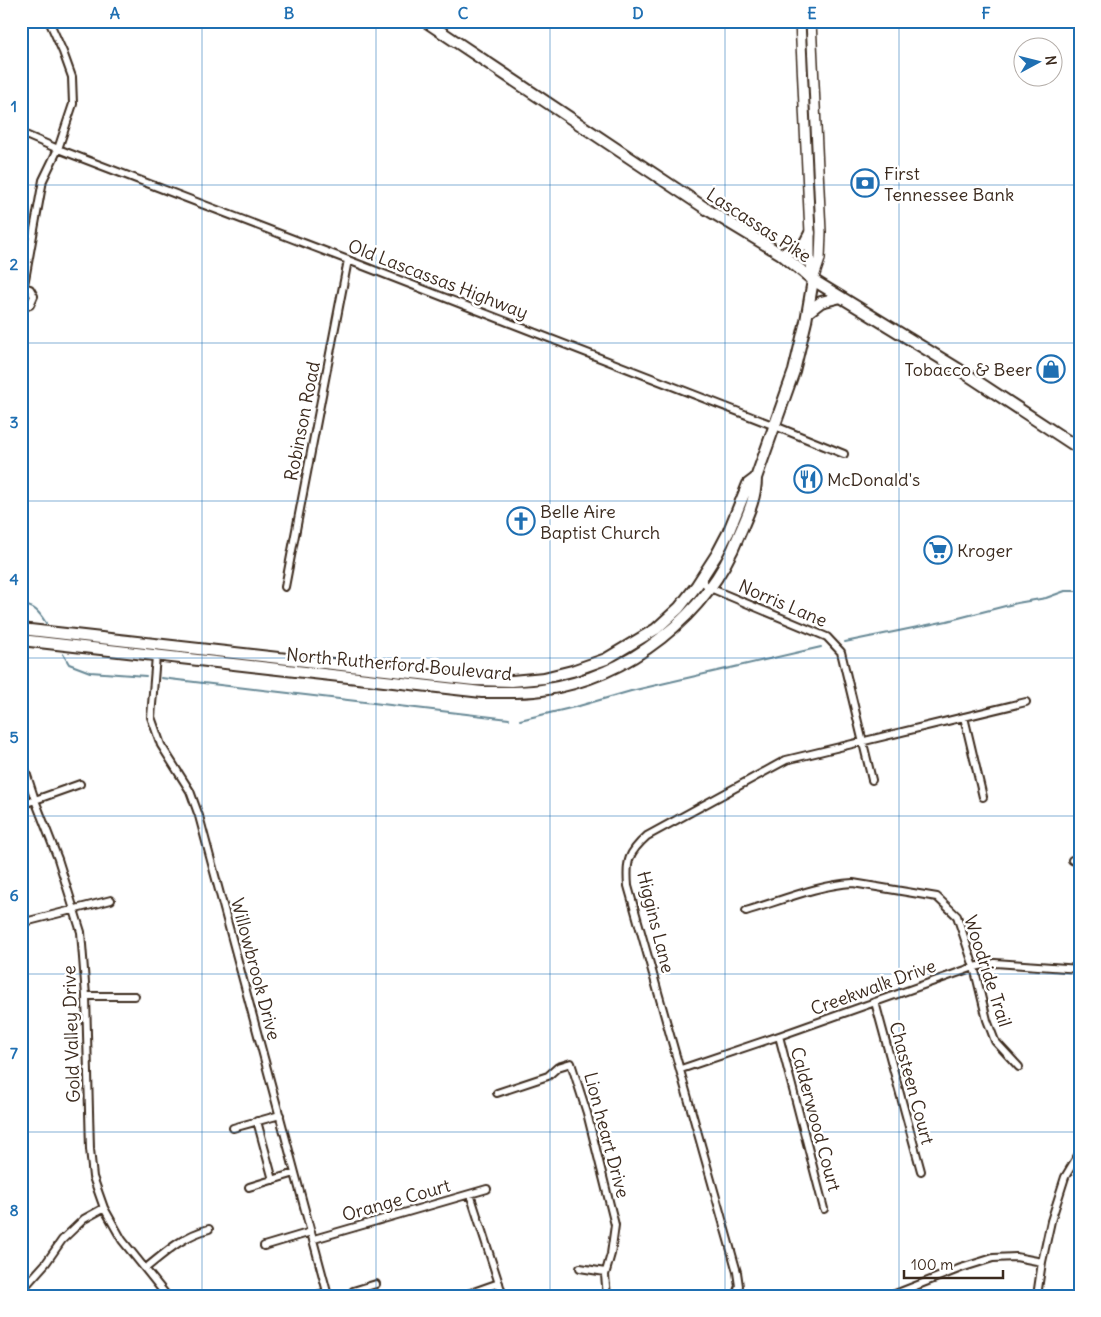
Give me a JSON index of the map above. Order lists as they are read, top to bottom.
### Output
{
  "streets": {
    "main road": ["Lascassas Pike", "North Rutherford Boulevard"],
    "street": [
      "Old Lascassas Highway",
      "Robinson Road",
      "Norris Lane",
      "Higgins Lane",
      "Willowbrook Drive",
      "Woodride Trail",
      "Creekwalk Drive",
      "Gold Valley Drive",
      "Chasteen Court",
      "Calderwood Court",
      "Lion heart Drive",
      "Orange Court"
    ]
  },
  "crossings": [
    ["Lascassas Pike", "North Rutherford Boulevard"],
    ["Old Lascassas Highway", "Robinson Road"],
    ["Old Lascassas Highway", "North Rutherford Boulevard"],
    ["Norris Lane", "North Rutherford Boulevard"],
    ["Norris Lane", "Higgins Lane"],
    ["North Rutherford Boulevard", "Willowbrook Drive"],
    ["Higgins Lane", "Creekwalk Drive"],
    ["Willowbrook Drive", "Orange Court"],
    ["Woodride Trail", "Creekwalk Drive"],
    ["Creekwalk Drive", "Chasteen Court"],
    ["Creekwalk Drive", "Calderwood Court"]
  ],
  "places": {
    "bank": ["First Tennessee Bank"],
    "shop": ["Tobacco & Beer"],
    "restaurant": ["McDonald's"],
    "church": ["Belle Aire Baptist Church"],
    "supermarket": ["Kroger"]
  },
  "scale_bar": "100 m",
  "north": "right",
  "grid": {
    "columns": [
      "A",
      "B",
      "C",
      "D",
      "E",
      "F"
    ],
    "rows": [
      "1",
      "2",
      "3",
      "4",
      "5",
      "6",
      "7",
      "8"
    ]
  }
}
